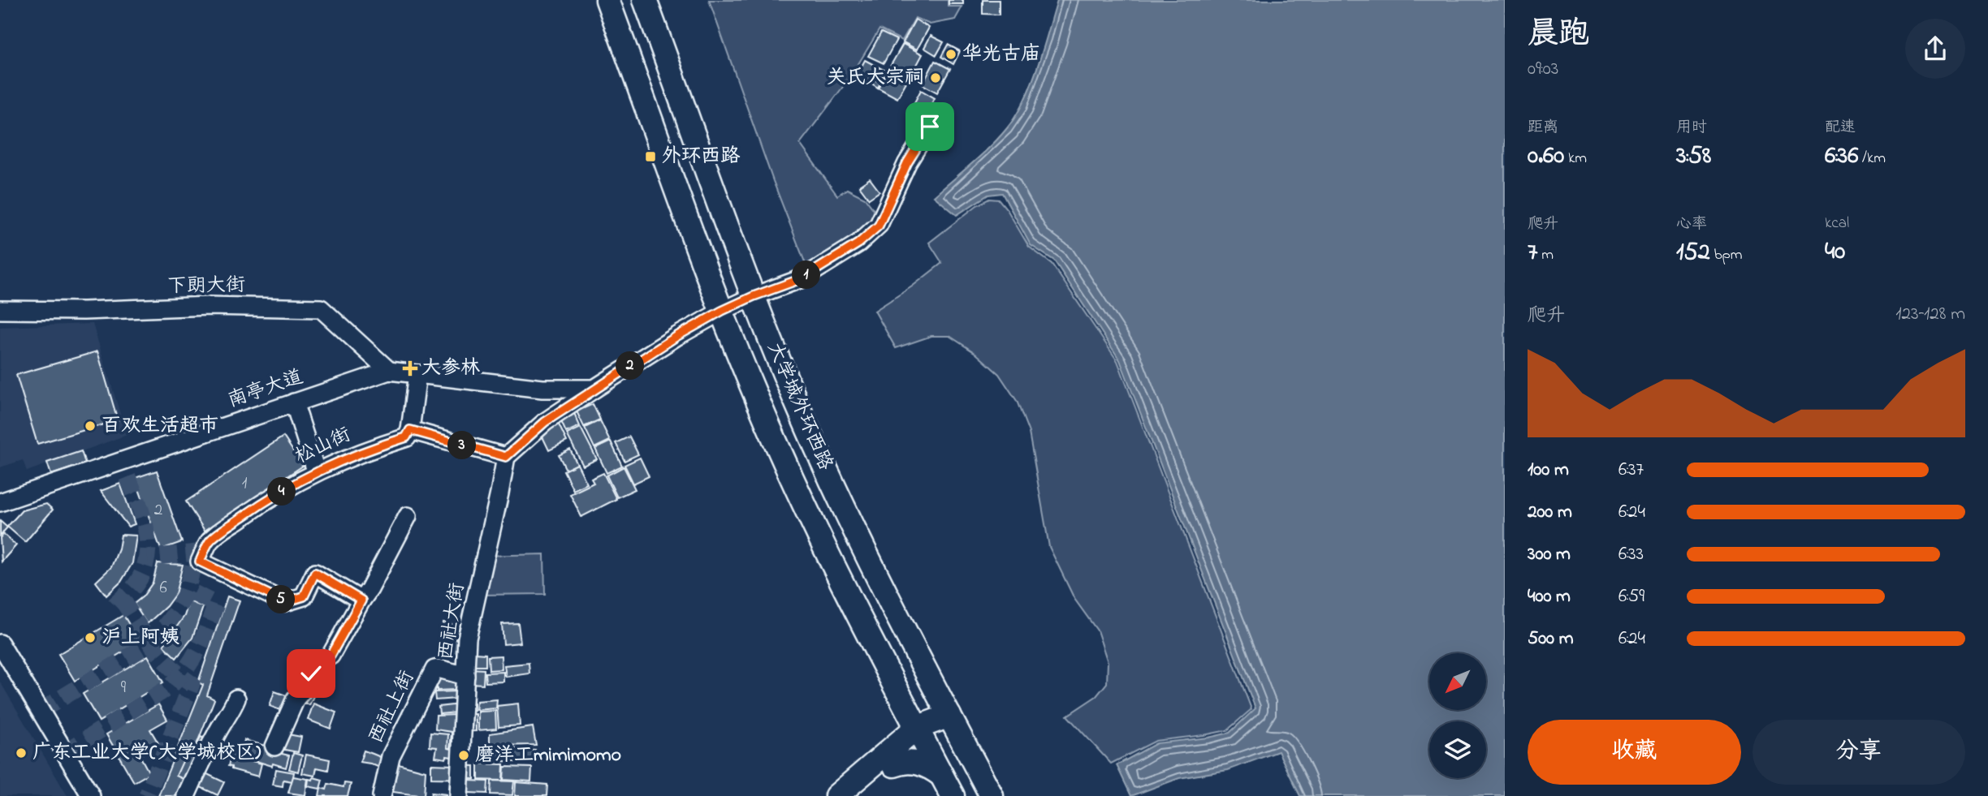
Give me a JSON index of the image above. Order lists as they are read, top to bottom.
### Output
{
  "streets": {
    "main road": ["大学城外环西路"],
    "street": [
      "下朗大街",
      "南亭大道",
      "松山街",
      "西社大街",
      "西社上街"
    ]
  },
  "crossings": [
    ["下朗大街", "南亭大道"],
    ["西社大街", "西社上街"]
  ],
  "places": {
    "other": [
      "华光古庙",
      "关氏大宗祠",
      "百欢生活超市",
      "沪上阿姨",
      "广东工业大学(大学城校区)",
      "磨洋工mimimomo"
    ],
    "transit": ["外环西路"],
    "health": ["大参林"]
  },
  "house_numbers": [
    "1",
    "2",
    "6",
    "9"
  ],
  "north": "bottom left",
  "page": {
    "heading": ["晨跑", "09:03"],
    "stats": [
      ["距离", "0.60 km"],
      ["用时", "3:58"],
      ["配速", "6:36 /km"],
      ["爬升", "7 m"],
      ["心率", "152 bpm"],
      ["kcal", "40"]
    ],
    "pins": [
      "1",
      "2",
      "3",
      "4",
      "5"
    ],
    "chart": ["爬升", "123–128 m"],
    "list": [
      {
        "name": "100 m",
        "note": "6:37"
      },
      {
        "name": "200 m",
        "note": "6:24"
      },
      {
        "name": "300 m",
        "note": "6:33"
      },
      {
        "name": "400 m",
        "note": "6:59"
      },
      {
        "name": "500 m",
        "note": "6:24"
      }
    ],
    "buttons": ["收藏", "分享"]
  }
}
